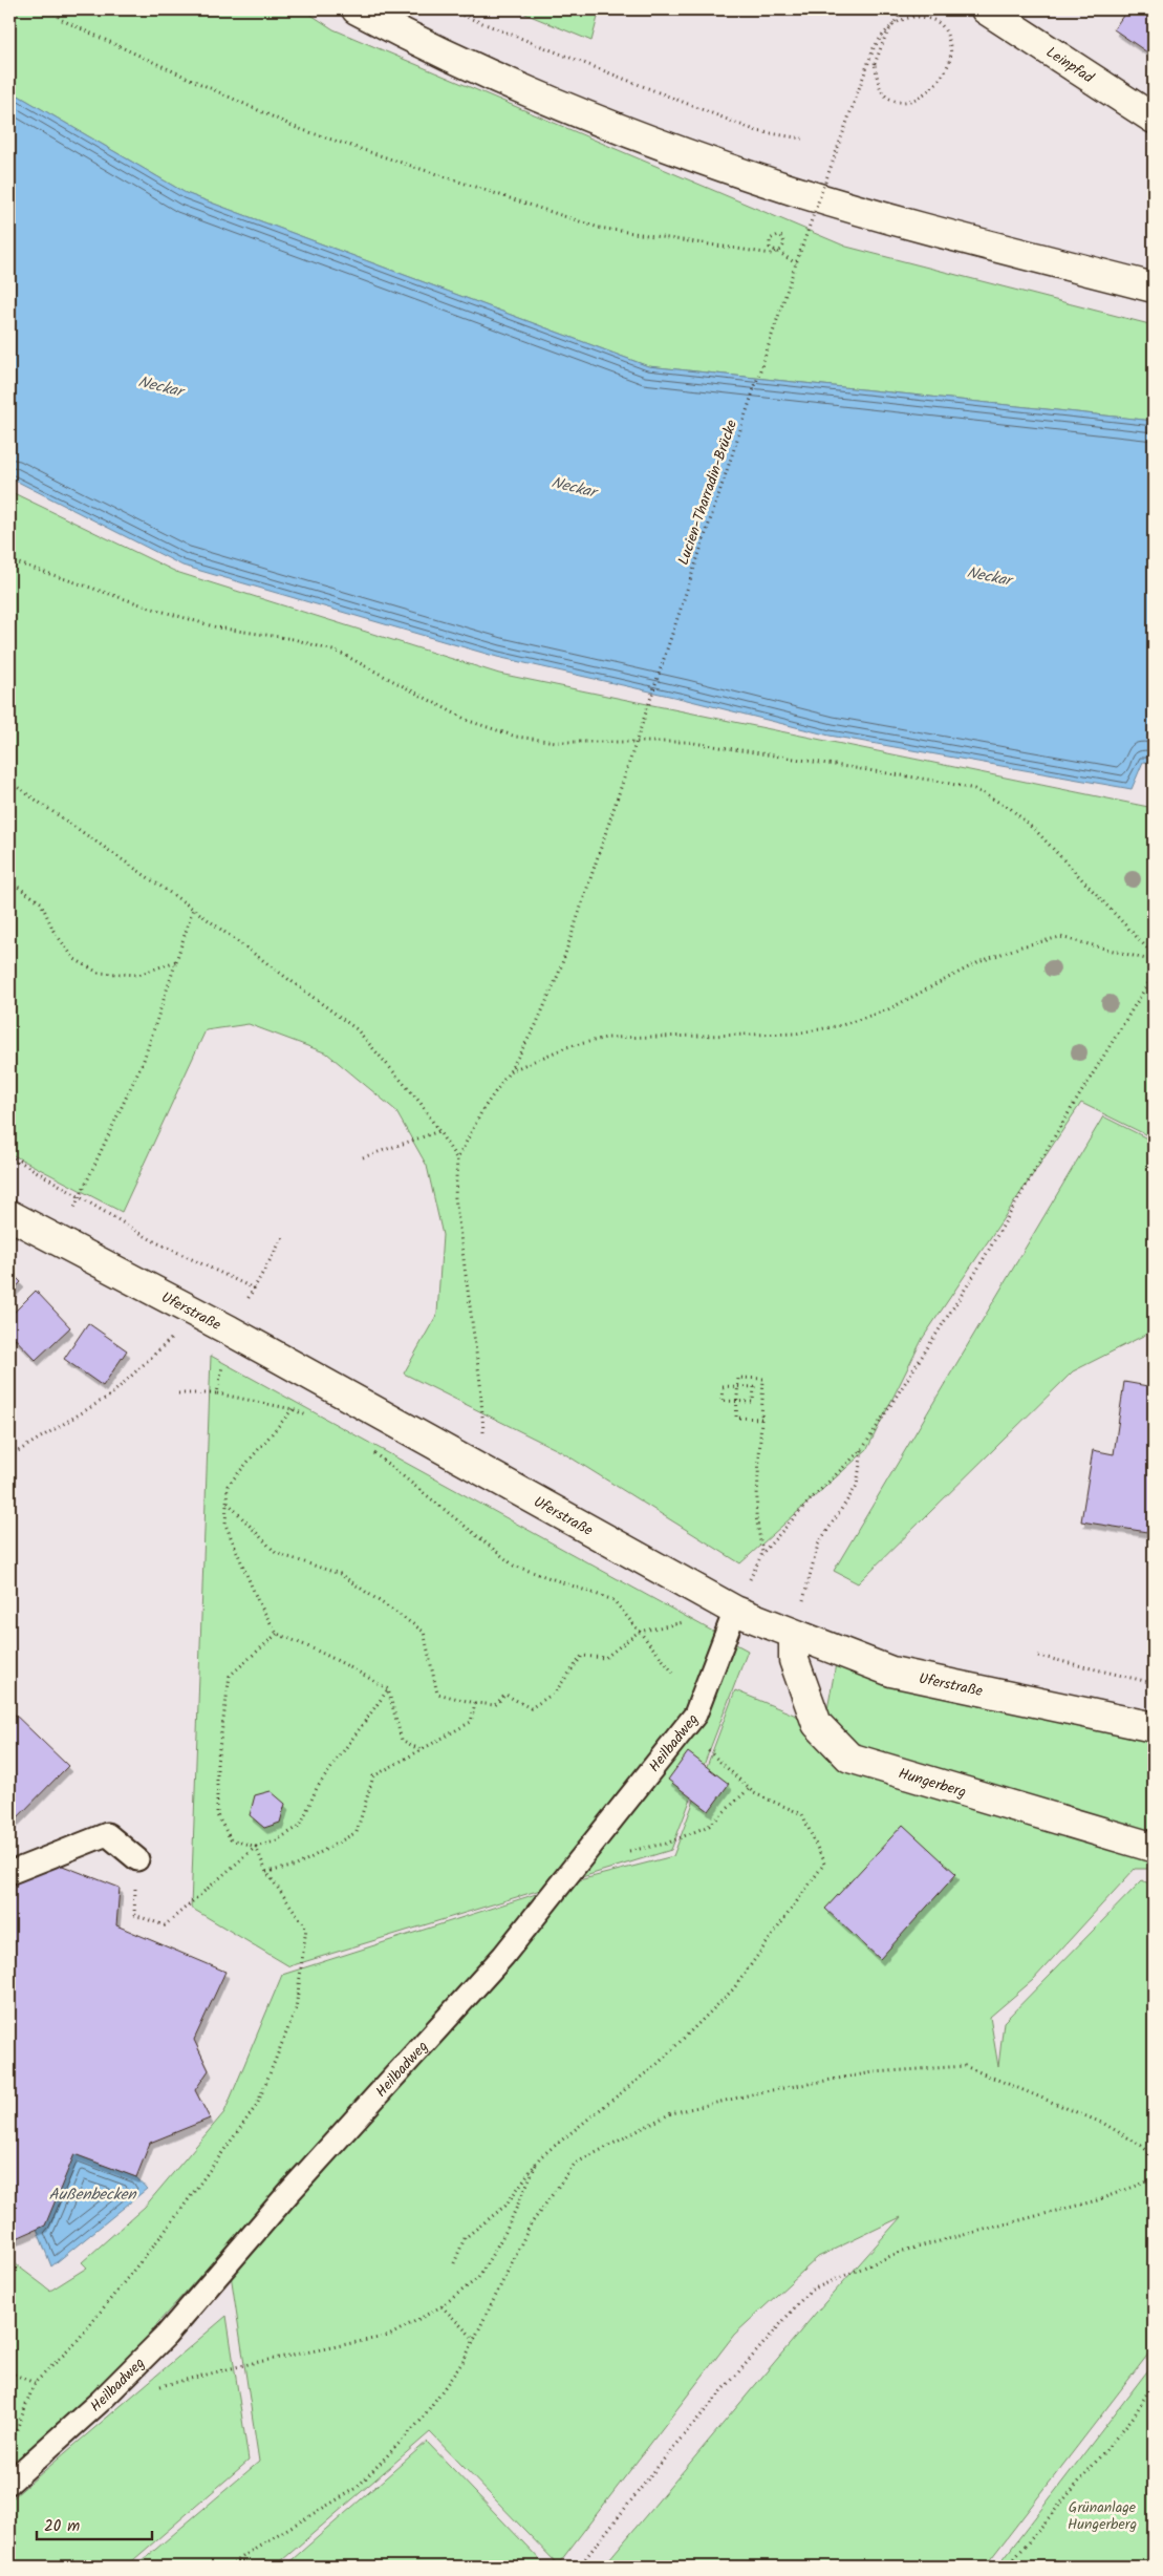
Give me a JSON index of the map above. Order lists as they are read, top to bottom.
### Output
{
  "streets": {
    "street": ["Leinpfad", "Uferstraße", "Hungerberg"],
    "lane": ["Heilbadweg"],
    "path": ["Lucien-Tharradin-Brücke"]
  },
  "crossings": [
    ["Uferstraße", "Heilbadweg"],
    ["Uferstraße", "Hungerberg"]
  ],
  "water": ["Neckar", "Außenbecken"],
  "parks": ["Grünanlage Hungerberg"],
  "scale_bar": "20 m"
}
